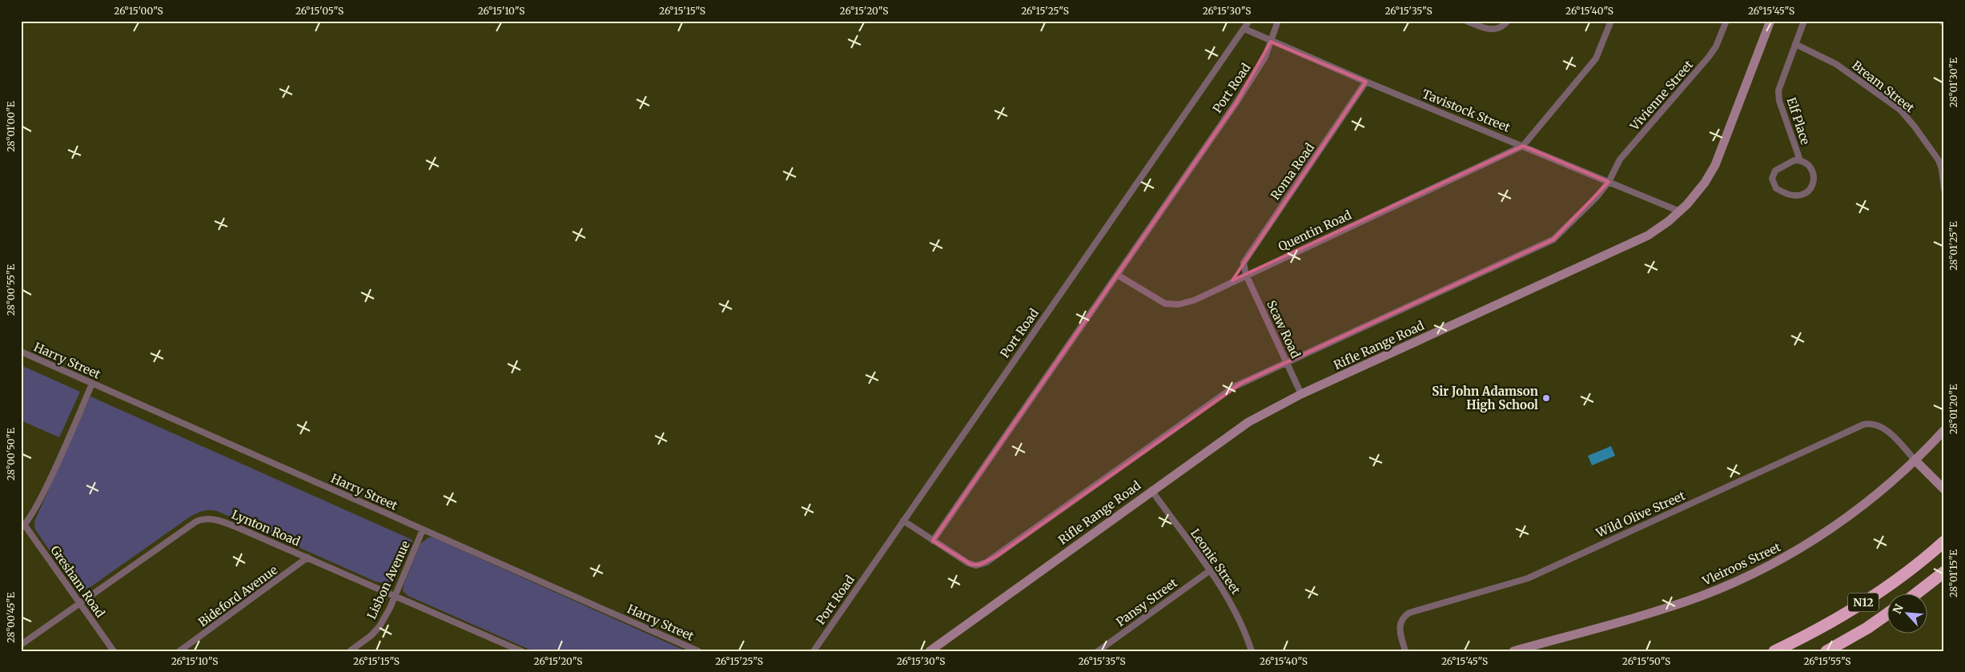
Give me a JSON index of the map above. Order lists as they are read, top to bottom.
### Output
{
  "streets": {
    "highway": ["N12"],
    "main road": ["Rifle Range Road", "Vleiroos Street"],
    "street": [
      "Bream Street",
      "Port Road",
      "Vivienne Street",
      "Tavistock Street",
      "Elf Place",
      "Roma Road",
      "Quentin Road",
      "Scaw Road",
      "Harry Street",
      "Wild Olive Street",
      "Lynton Road",
      "Leonie Street",
      "Lisbon Avenue",
      "Gresham Road",
      "Bideford Avenue",
      "Pansy Street"
    ]
  },
  "crossings": [
    ["Bream Street", "Elf Place"],
    ["Port Road", "Tavistock Street"],
    ["Port Road", "Quentin Road"],
    ["Port Road", "Rifle Range Road"],
    ["Vivienne Street", "Tavistock Street"],
    ["Vivienne Street", "Rifle Range Road"],
    ["Tavistock Street", "Roma Road"],
    ["Tavistock Street", "Quentin Road"],
    ["Tavistock Street", "Rifle Range Road"],
    ["Roma Road", "Quentin Road"],
    ["Roma Road", "Scaw Road"],
    ["Quentin Road", "Scaw Road"],
    ["Scaw Road", "Rifle Range Road"],
    ["Rifle Range Road", "Leonie Street"],
    ["Harry Street", "Lisbon Avenue"],
    ["Wild Olive Street", "Vleiroos Street"],
    ["Lynton Road", "Lisbon Avenue"],
    ["Lynton Road", "Gresham Road"],
    ["Lynton Road", "Bideford Avenue"],
    ["Leonie Street", "Pansy Street"]
  ],
  "places": ["Sir John Adamson High School"],
  "north": "top left",
  "coordinates": [
    "26°15'00\"S",
    "26°15'05\"S",
    "26°15'10\"S",
    "26°15'15\"S",
    "26°15'20\"S",
    "26°15'25\"S",
    "26°15'30\"S",
    "26°15'35\"S",
    "26°15'40\"S",
    "26°15'45\"S",
    "28°01'30\"E",
    "28°01'00\"E",
    "28°01'25\"E",
    "28°00'55\"E",
    "28°01'20\"E",
    "28°00'50\"E",
    "28°01'15\"E",
    "28°00'45\"E",
    "26°15'50\"S",
    "26°15'55\"S"
  ]
}
